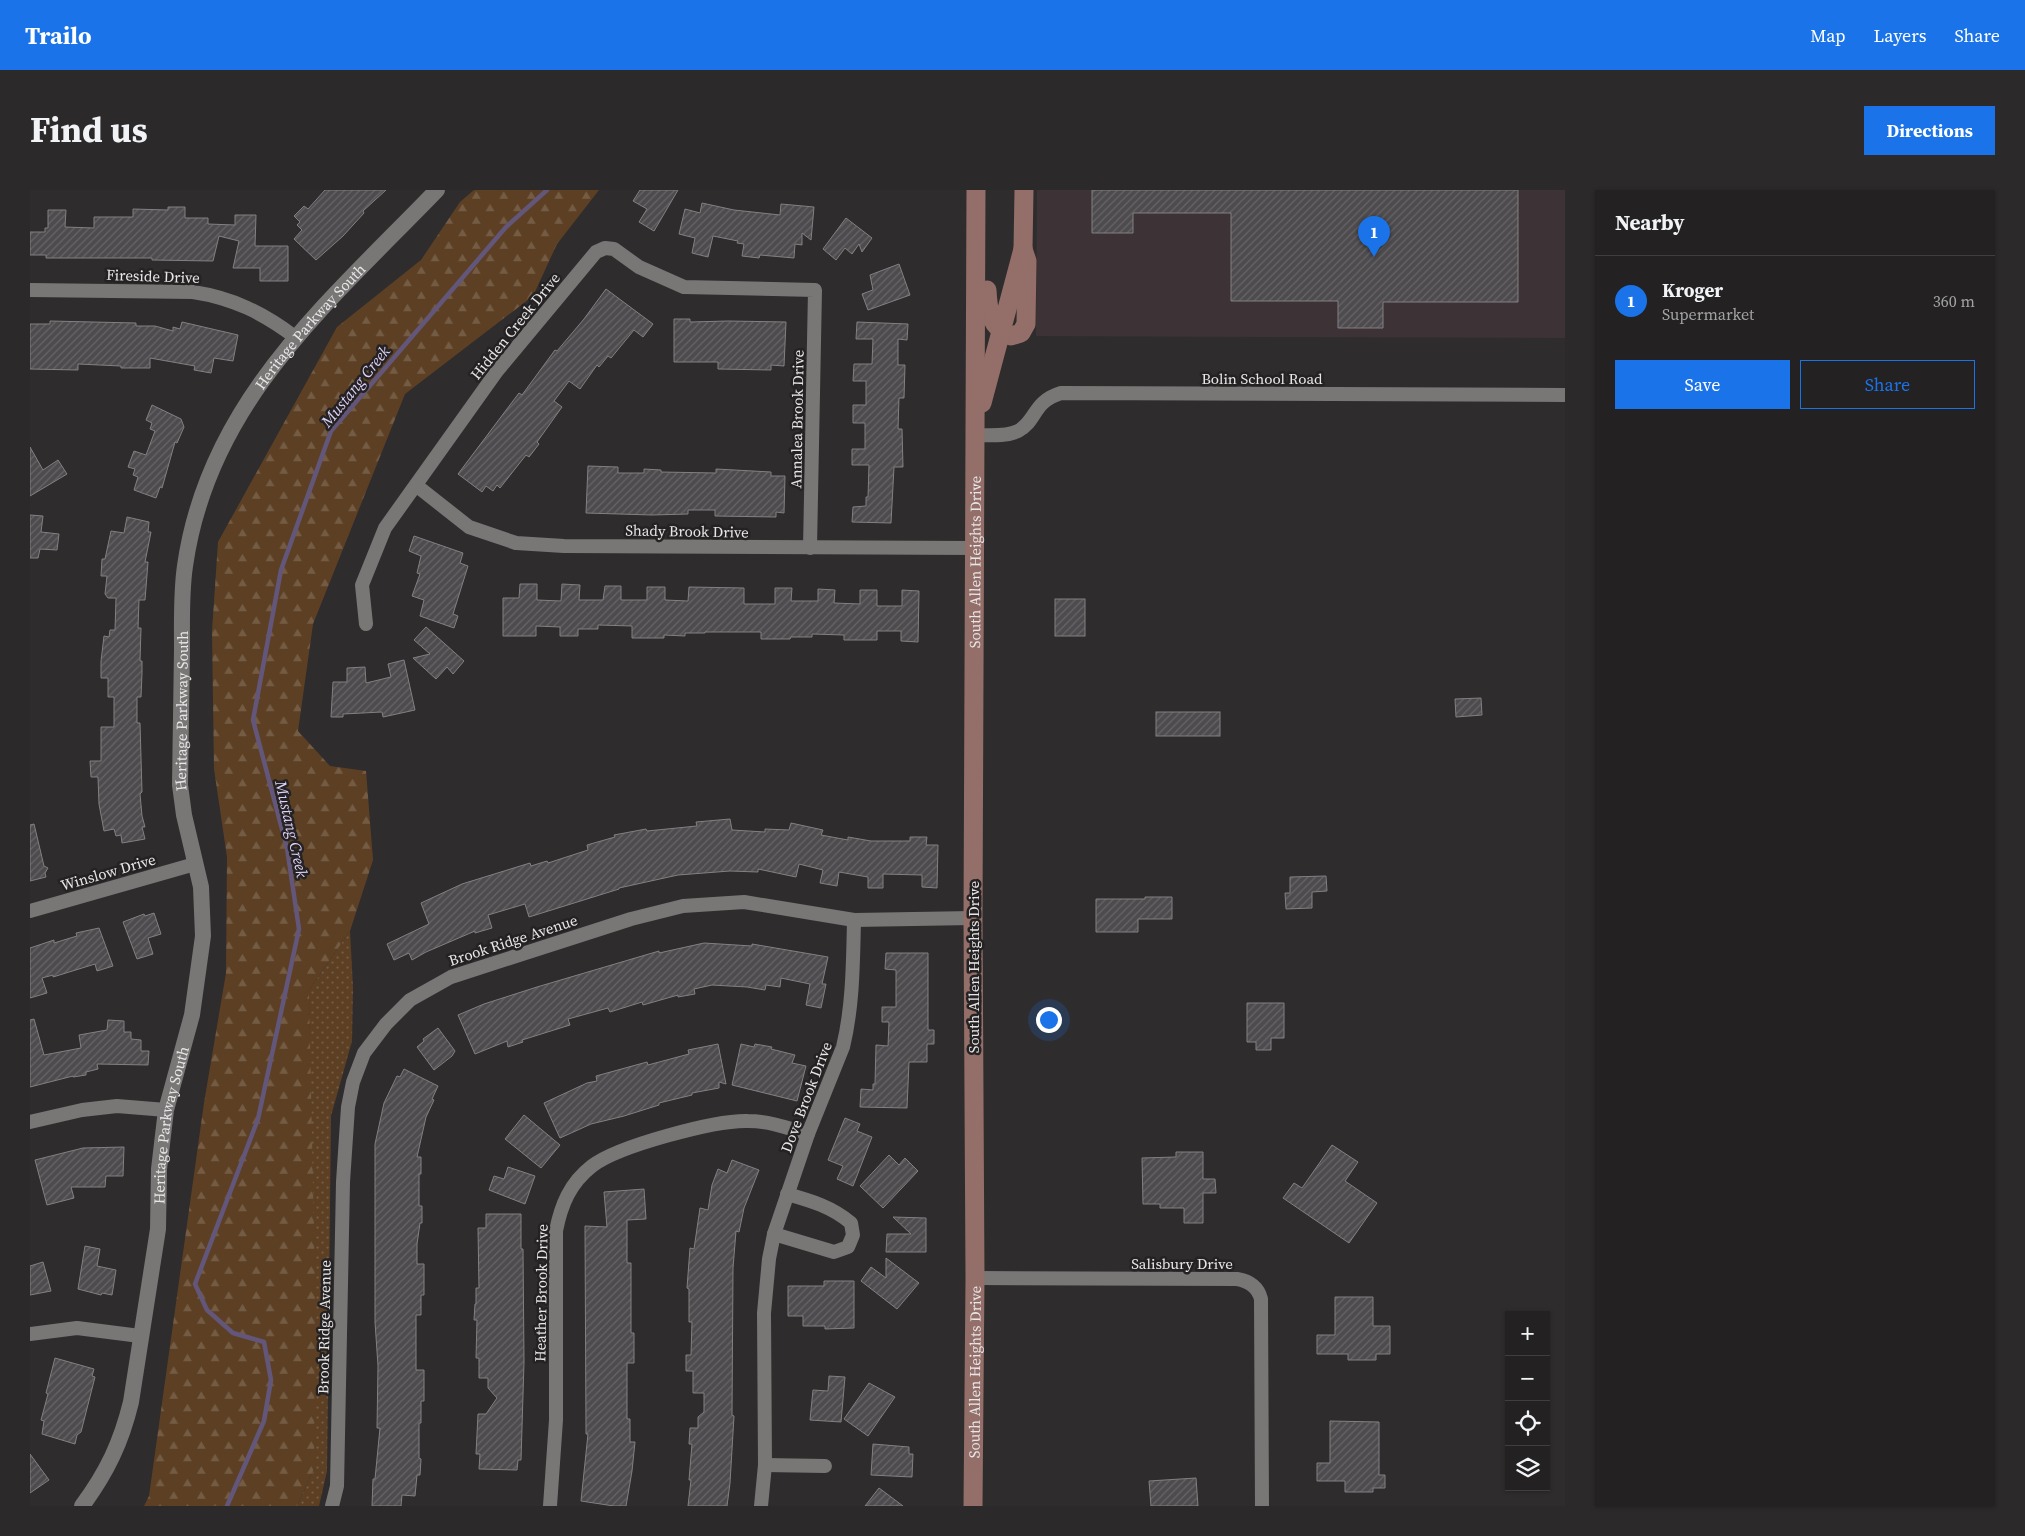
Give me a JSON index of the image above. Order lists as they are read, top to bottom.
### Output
{
  "streets": {
    "main road": ["South Allen Heights Drive"],
    "street": [
      "Fireside Drive",
      "Hidden Creek Drive",
      "Heritage Parkway South",
      "Bolin School Road",
      "Annalea Brook Drive",
      "Shady Brook Drive",
      "Winslow Drive",
      "Brook Ridge Avenue",
      "Dove Brook Drive",
      "Salisbury Drive",
      "Heather Brook Drive"
    ]
  },
  "crossings": [
    ["Fireside Drive", "Heritage Parkway South"],
    ["Hidden Creek Drive", "Annalea Brook Drive"],
    ["Hidden Creek Drive", "Shady Brook Drive"],
    ["Heritage Parkway South", "Winslow Drive"],
    ["Bolin School Road", "South Allen Heights Drive"],
    ["Annalea Brook Drive", "Shady Brook Drive"],
    ["Shady Brook Drive", "South Allen Heights Drive"],
    ["South Allen Heights Drive", "Brook Ridge Avenue"],
    ["South Allen Heights Drive", "Salisbury Drive"],
    ["Brook Ridge Avenue", "Dove Brook Drive"],
    ["Dove Brook Drive", "Heather Brook Drive"]
  ],
  "water": ["Mustang Creek"],
  "page": {
    "header": "Trailo",
    "nav": ["Map", "Layers", "Share"],
    "title": "Find us",
    "buttons": [
      "Directions",
      ["Save", "Share"]
    ],
    "heading": "Nearby",
    "pins": "1",
    "list": [
      {
        "mark": "1",
        "name": "Kroger",
        "note": "Supermarket",
        "value": "360 m"
      }
    ],
    "map_buttons": ["+", "−"]
  }
}
